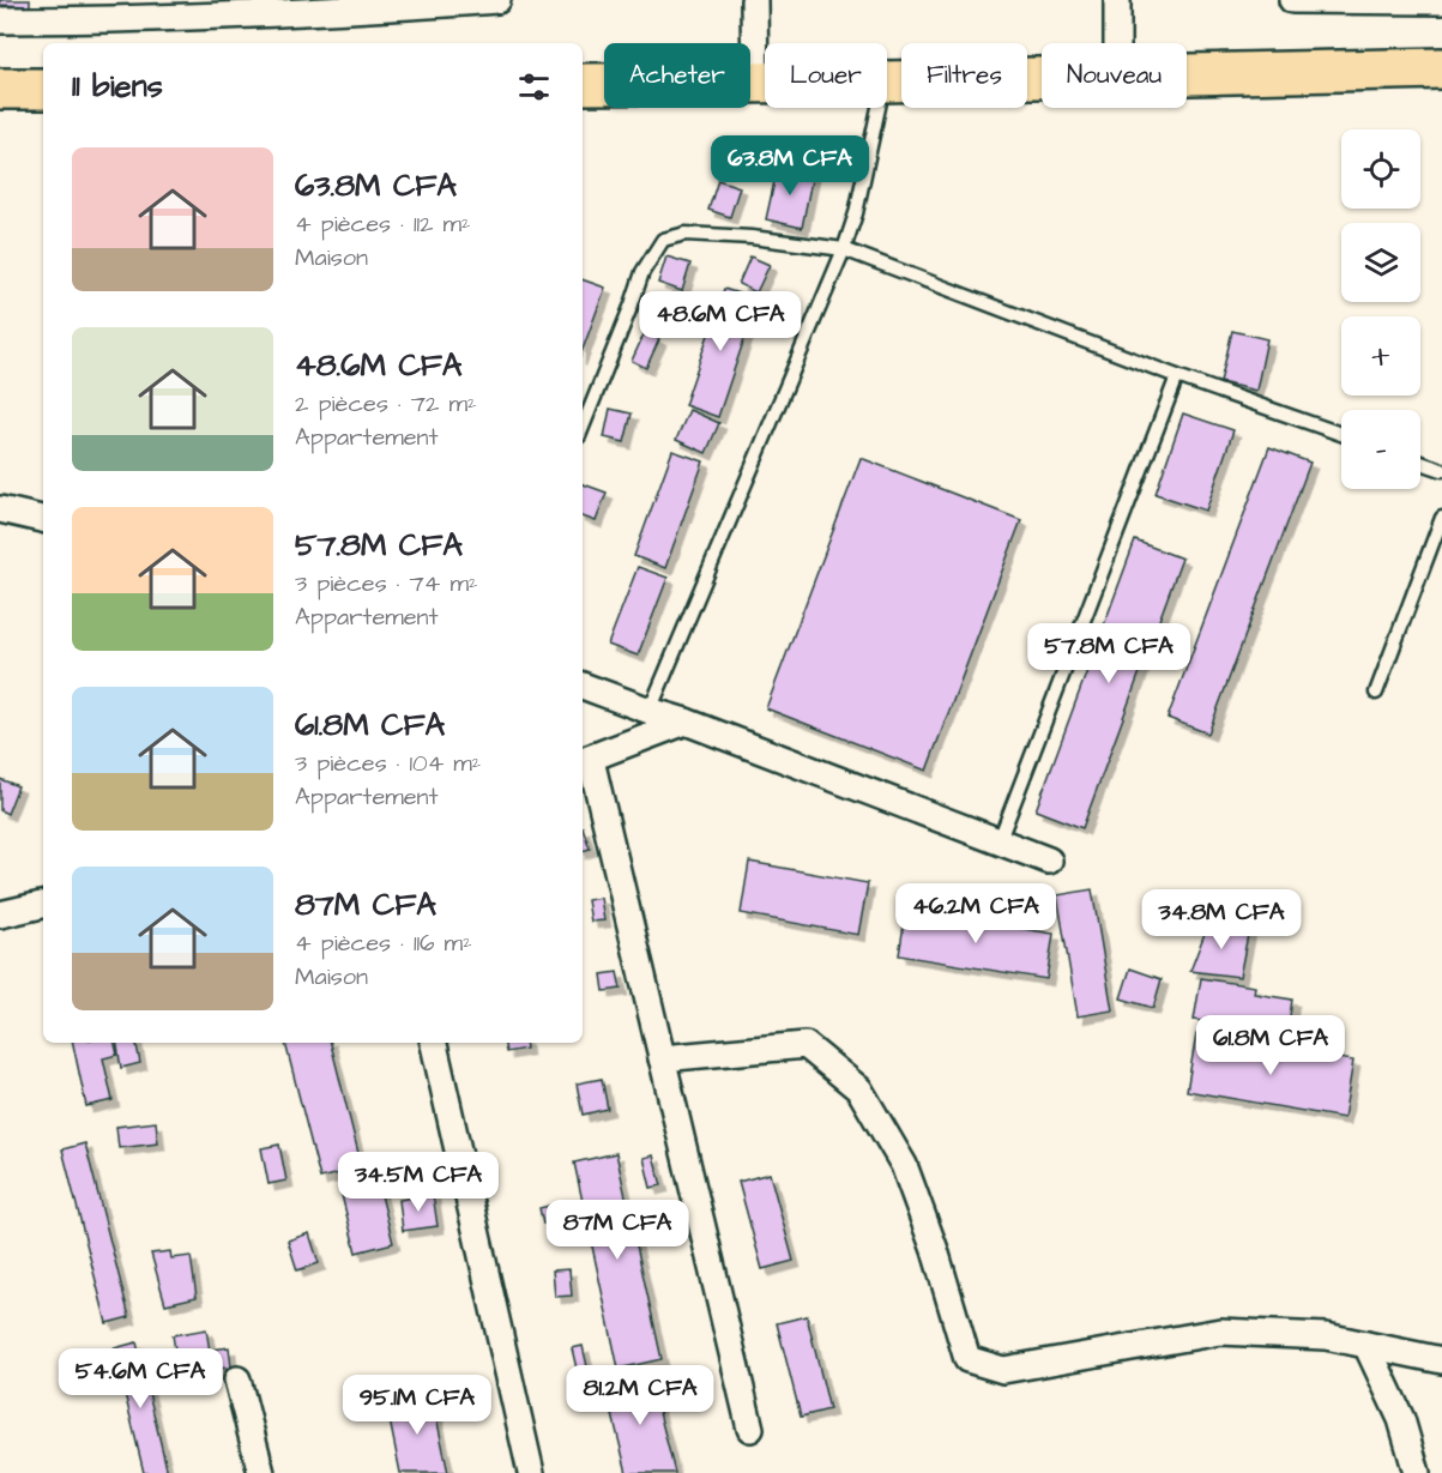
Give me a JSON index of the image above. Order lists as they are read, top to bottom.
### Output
{
  "page": {
    "chip": [
      "Acheter",
      "Louer",
      "Filtres",
      "Nouveau"
    ],
    "heading": "11 biens",
    "map_buttons": ["+", "−"],
    "list": [
      {
        "name": "63.8M CFA",
        "note": "4 pièces · 112 m² · Maison"
      },
      {
        "name": "48.6M CFA",
        "note": "2 pièces · 72 m² · Appartement"
      },
      {
        "name": "57.8M CFA",
        "note": "3 pièces · 74 m² · Appartement"
      },
      {
        "name": "61.8M CFA",
        "note": "3 pièces · 104 m² · Appartement"
      },
      {
        "name": "87M CFA",
        "note": "4 pièces · 116 m² · Maison"
      }
    ],
    "price": [
      "63.8M CFA",
      "48.6M CFA",
      "57.8M CFA",
      "46.2M CFA",
      "34.8M CFA",
      "61.8M CFA",
      "34.5M CFA",
      "87M CFA",
      "54.6M CFA",
      "81.2M CFA",
      "95.1M CFA"
    ]
  }
}
